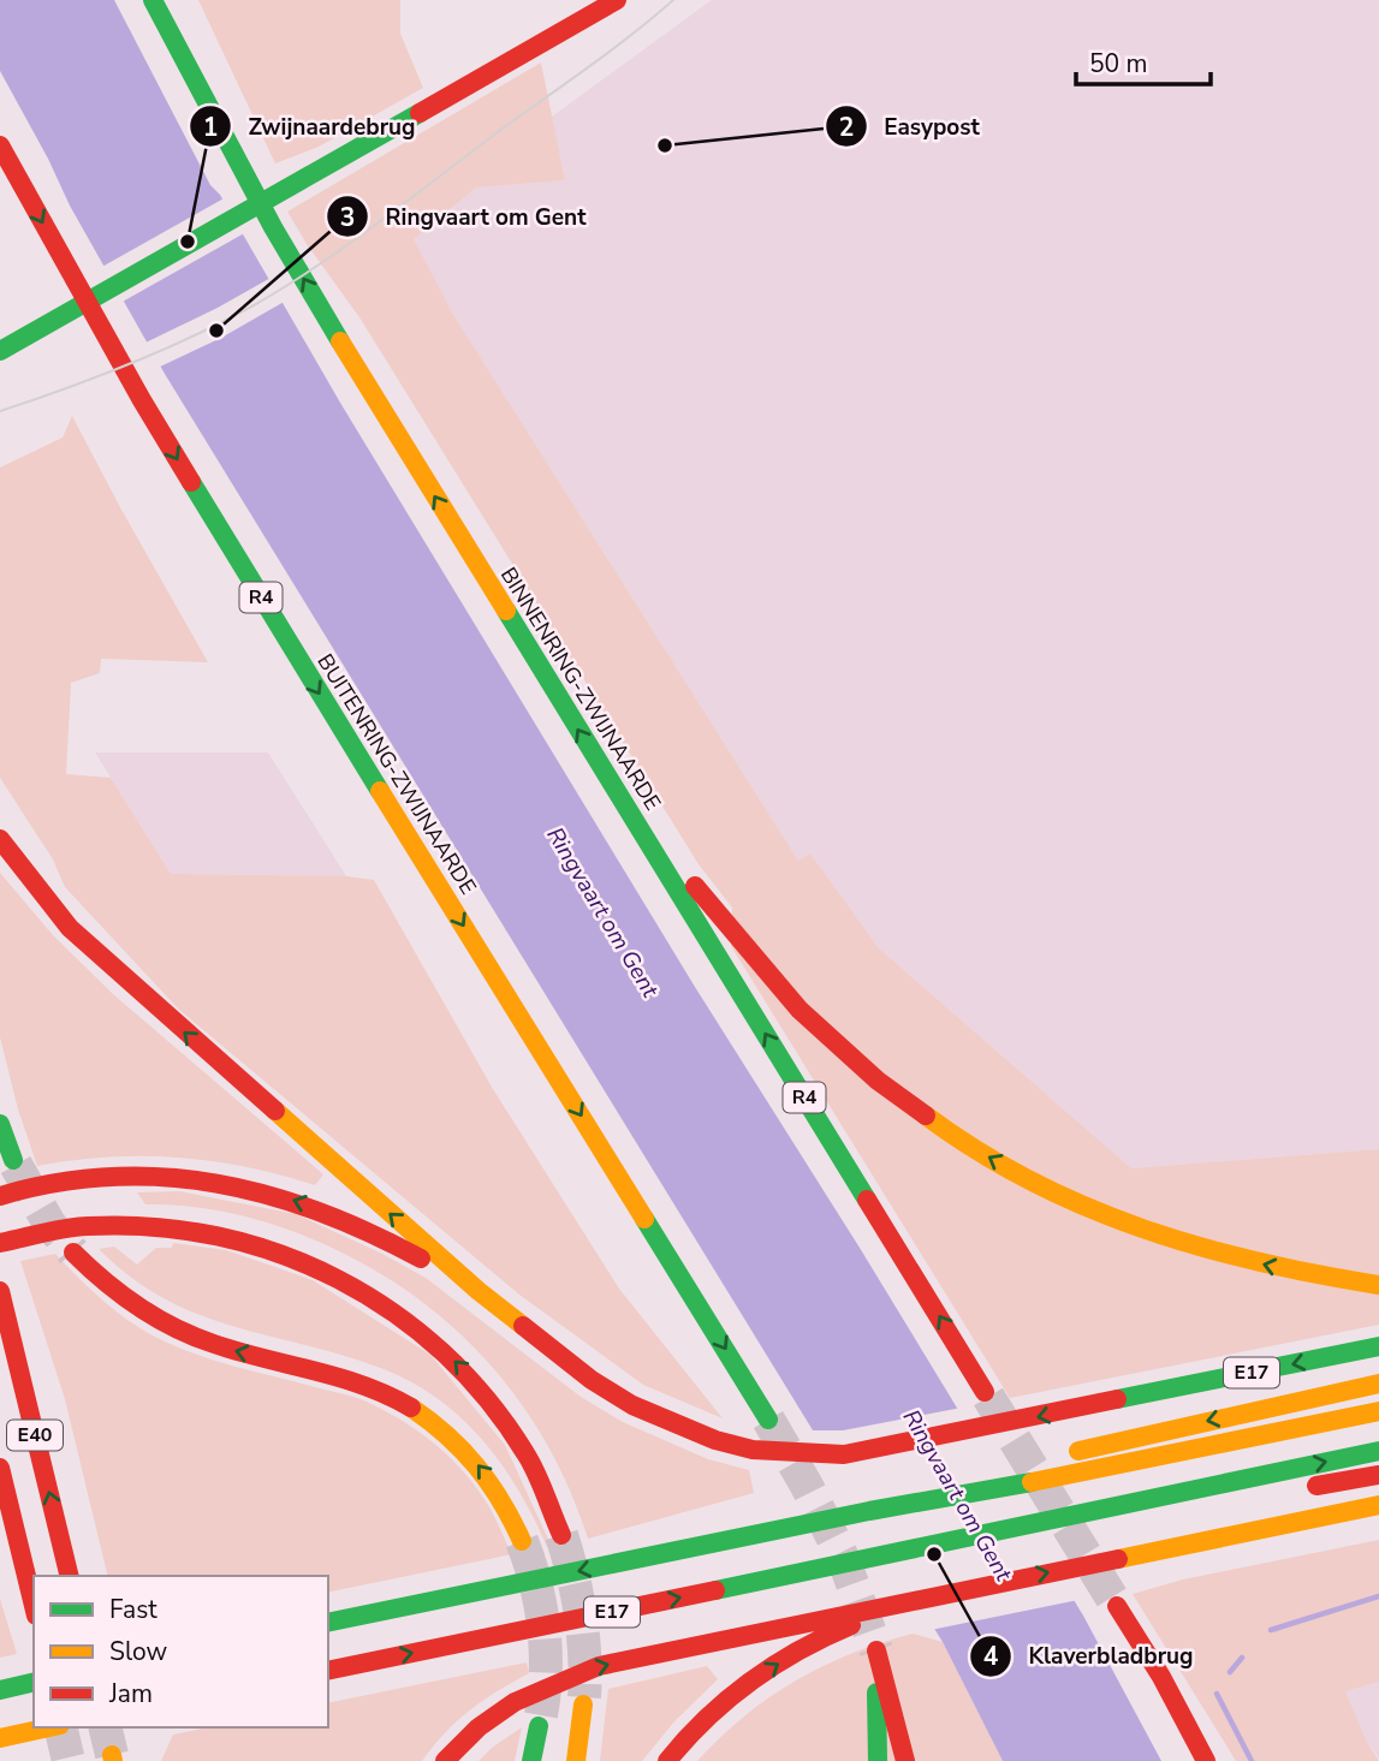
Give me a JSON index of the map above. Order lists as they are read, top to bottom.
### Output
{
  "streets": {
    "main road": [
      "R4",
      "BINNENRING-ZWIJNAARDE",
      "BUITENRING-ZWIJNAARDE",
      "E17",
      "E40"
    ]
  },
  "crossings": [
    ["R4", "BINNENRING-ZWIJNAARDE"]
  ],
  "one_way": ["BINNENRING-ZWIJNAARDE", "BUITENRING-ZWIJNAARDE"],
  "water": ["Ringvaart om Gent"],
  "places": [
    "Easypost",
    "Zwijnaardebrug",
    "Ringvaart om Gent",
    "Klaverbladbrug"
  ],
  "legend": ["Fast", "Slow", "Jam"],
  "scale_bar": "50 m"
}
